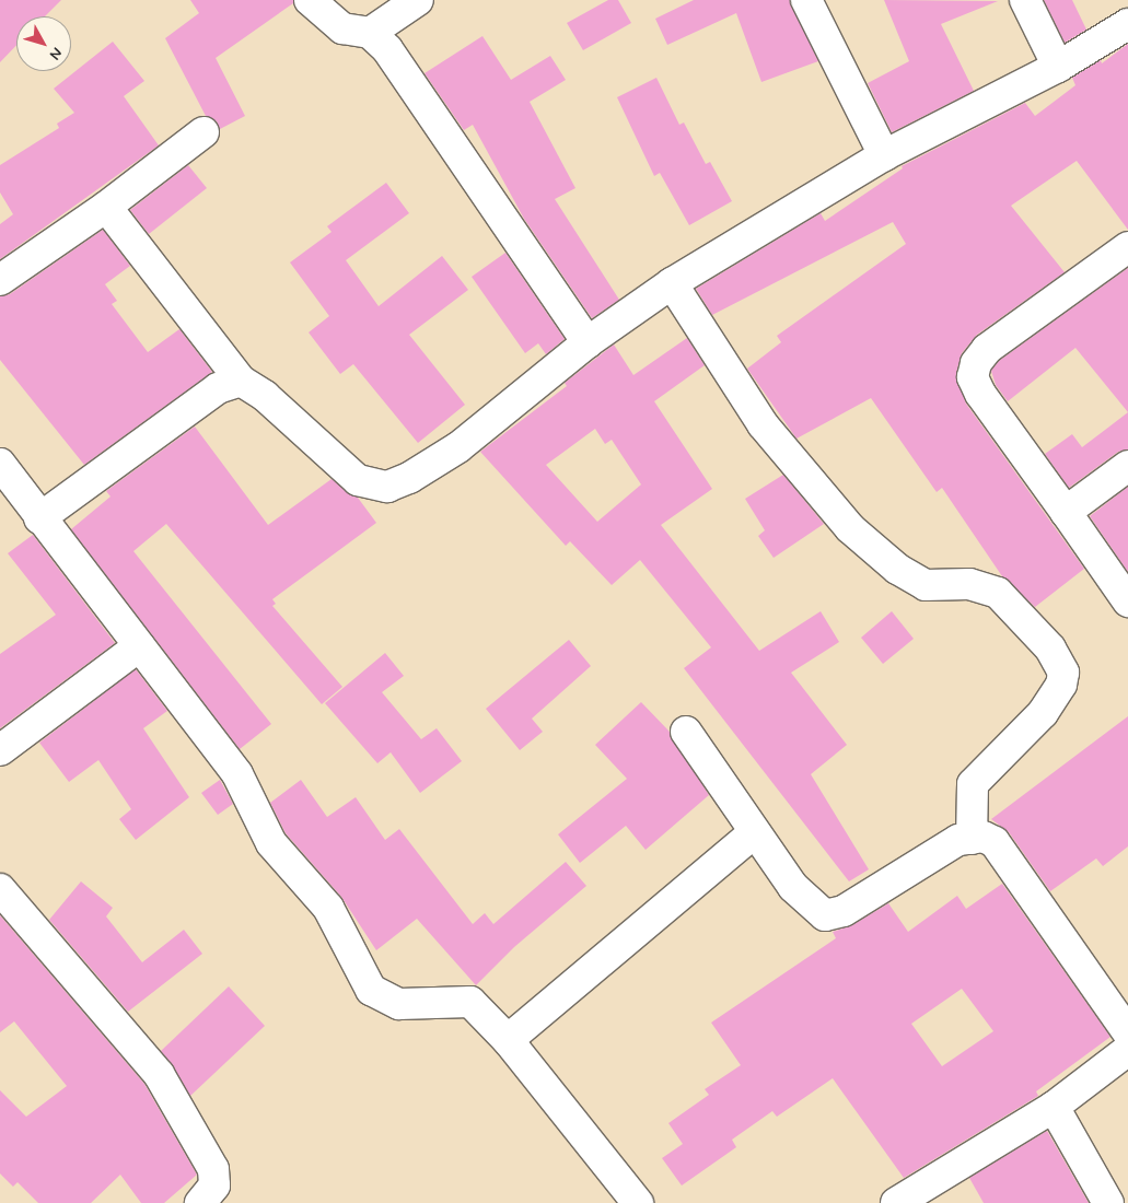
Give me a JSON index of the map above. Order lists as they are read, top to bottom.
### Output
{
  "north": "bottom right"
}
